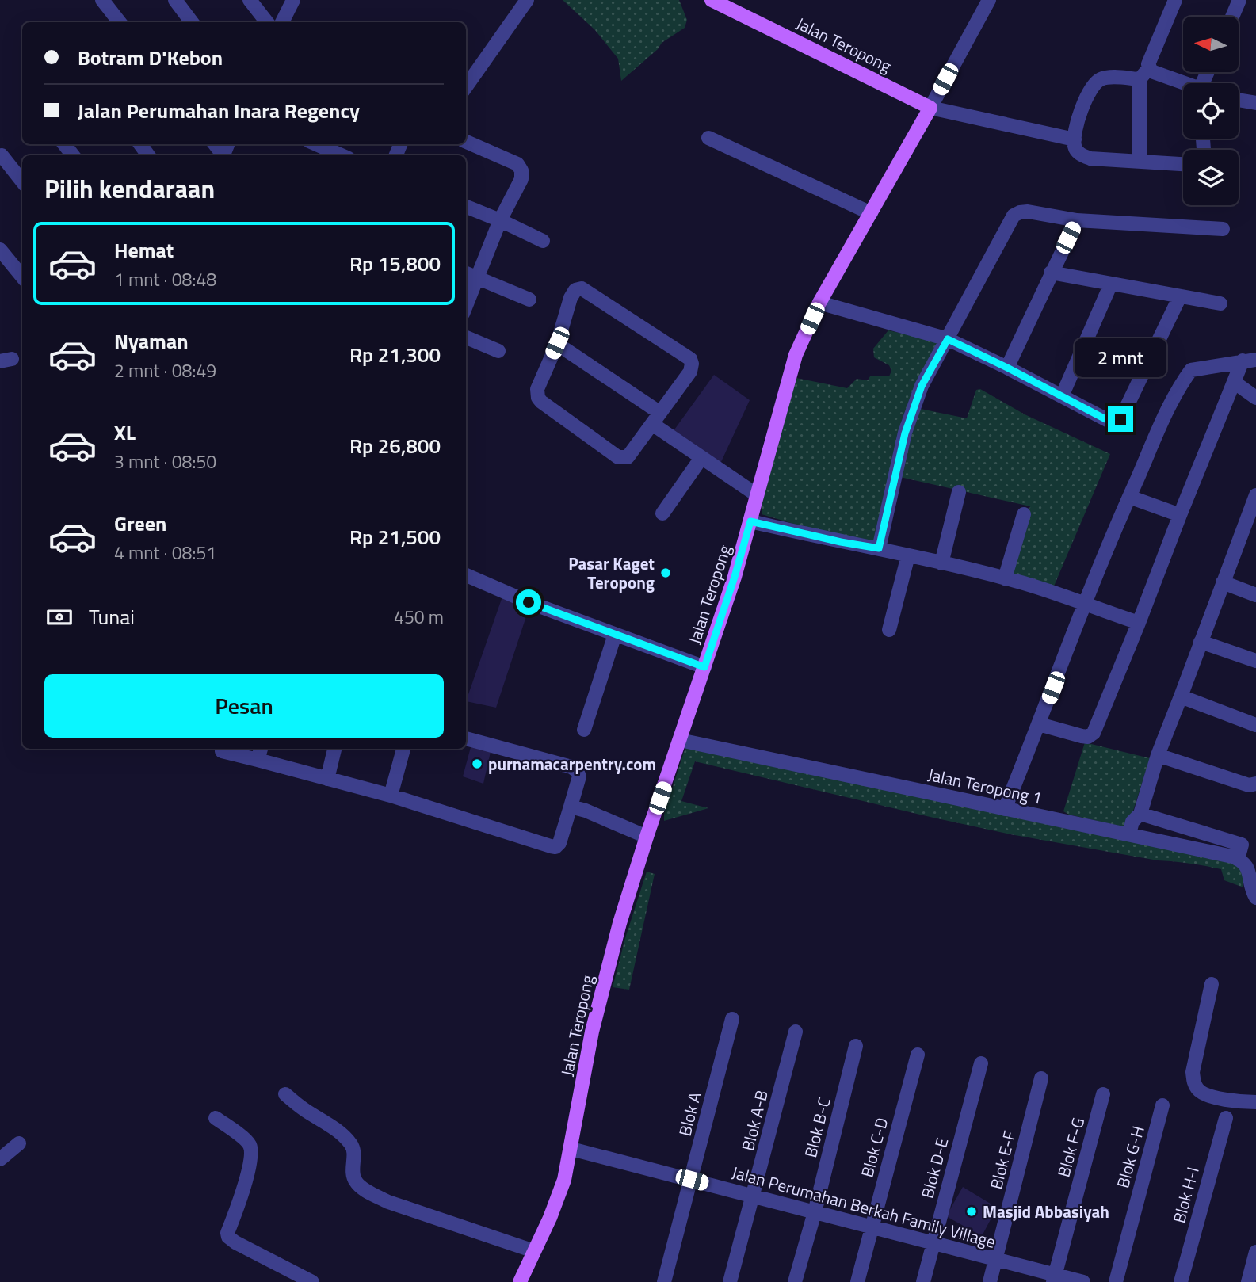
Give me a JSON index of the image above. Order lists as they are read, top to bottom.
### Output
{
  "streets": {
    "main road": ["Jalan Teropong"],
    "street": [
      "Jalan Teropong 1",
      "Blok A",
      "Blok A-B",
      "Blok B-C",
      "Blok C-D",
      "Blok F-G",
      "Blok G-H",
      "Blok E-F",
      "Blok D-E",
      "Blok H-I",
      "Jalan Perumahan Berkah Family Village"
    ]
  },
  "crossings": [
    ["Jalan Teropong", "Jalan Teropong 1"],
    ["Jalan Teropong", "Jalan Perumahan Berkah Family Village"],
    ["Blok A", "Jalan Perumahan Berkah Family Village"],
    ["Blok A-B", "Jalan Perumahan Berkah Family Village"],
    ["Blok B-C", "Jalan Perumahan Berkah Family Village"],
    ["Blok C-D", "Jalan Perumahan Berkah Family Village"],
    ["Blok F-G", "Jalan Perumahan Berkah Family Village"],
    ["Blok E-F", "Jalan Perumahan Berkah Family Village"],
    ["Blok D-E", "Jalan Perumahan Berkah Family Village"]
  ],
  "places": ["Pasar Kaget Teropong", "purnamacarpentry.com", "Masjid Abbasiyah"],
  "north": "left",
  "page": {
    "banner": ["Botram D'Kebon", "Jalan Perumahan Inara Regency"],
    "heading": "Pilih kendaraan",
    "list": [
      {
        "name": "Hemat",
        "note": "1 mnt · 08:48",
        "value": "Rp 15,800"
      },
      {
        "name": "Nyaman",
        "note": "2 mnt · 08:49",
        "value": "Rp 21,300"
      },
      {
        "name": "XL",
        "note": "3 mnt · 08:50",
        "value": "Rp 26,800"
      },
      {
        "name": "Green",
        "note": "4 mnt · 08:51",
        "value": "Rp 21,500"
      }
    ],
    "bubble": "2 mnt",
    "pay": ["Tunai", "450 m"],
    "buttons": "Pesan"
  }
}
